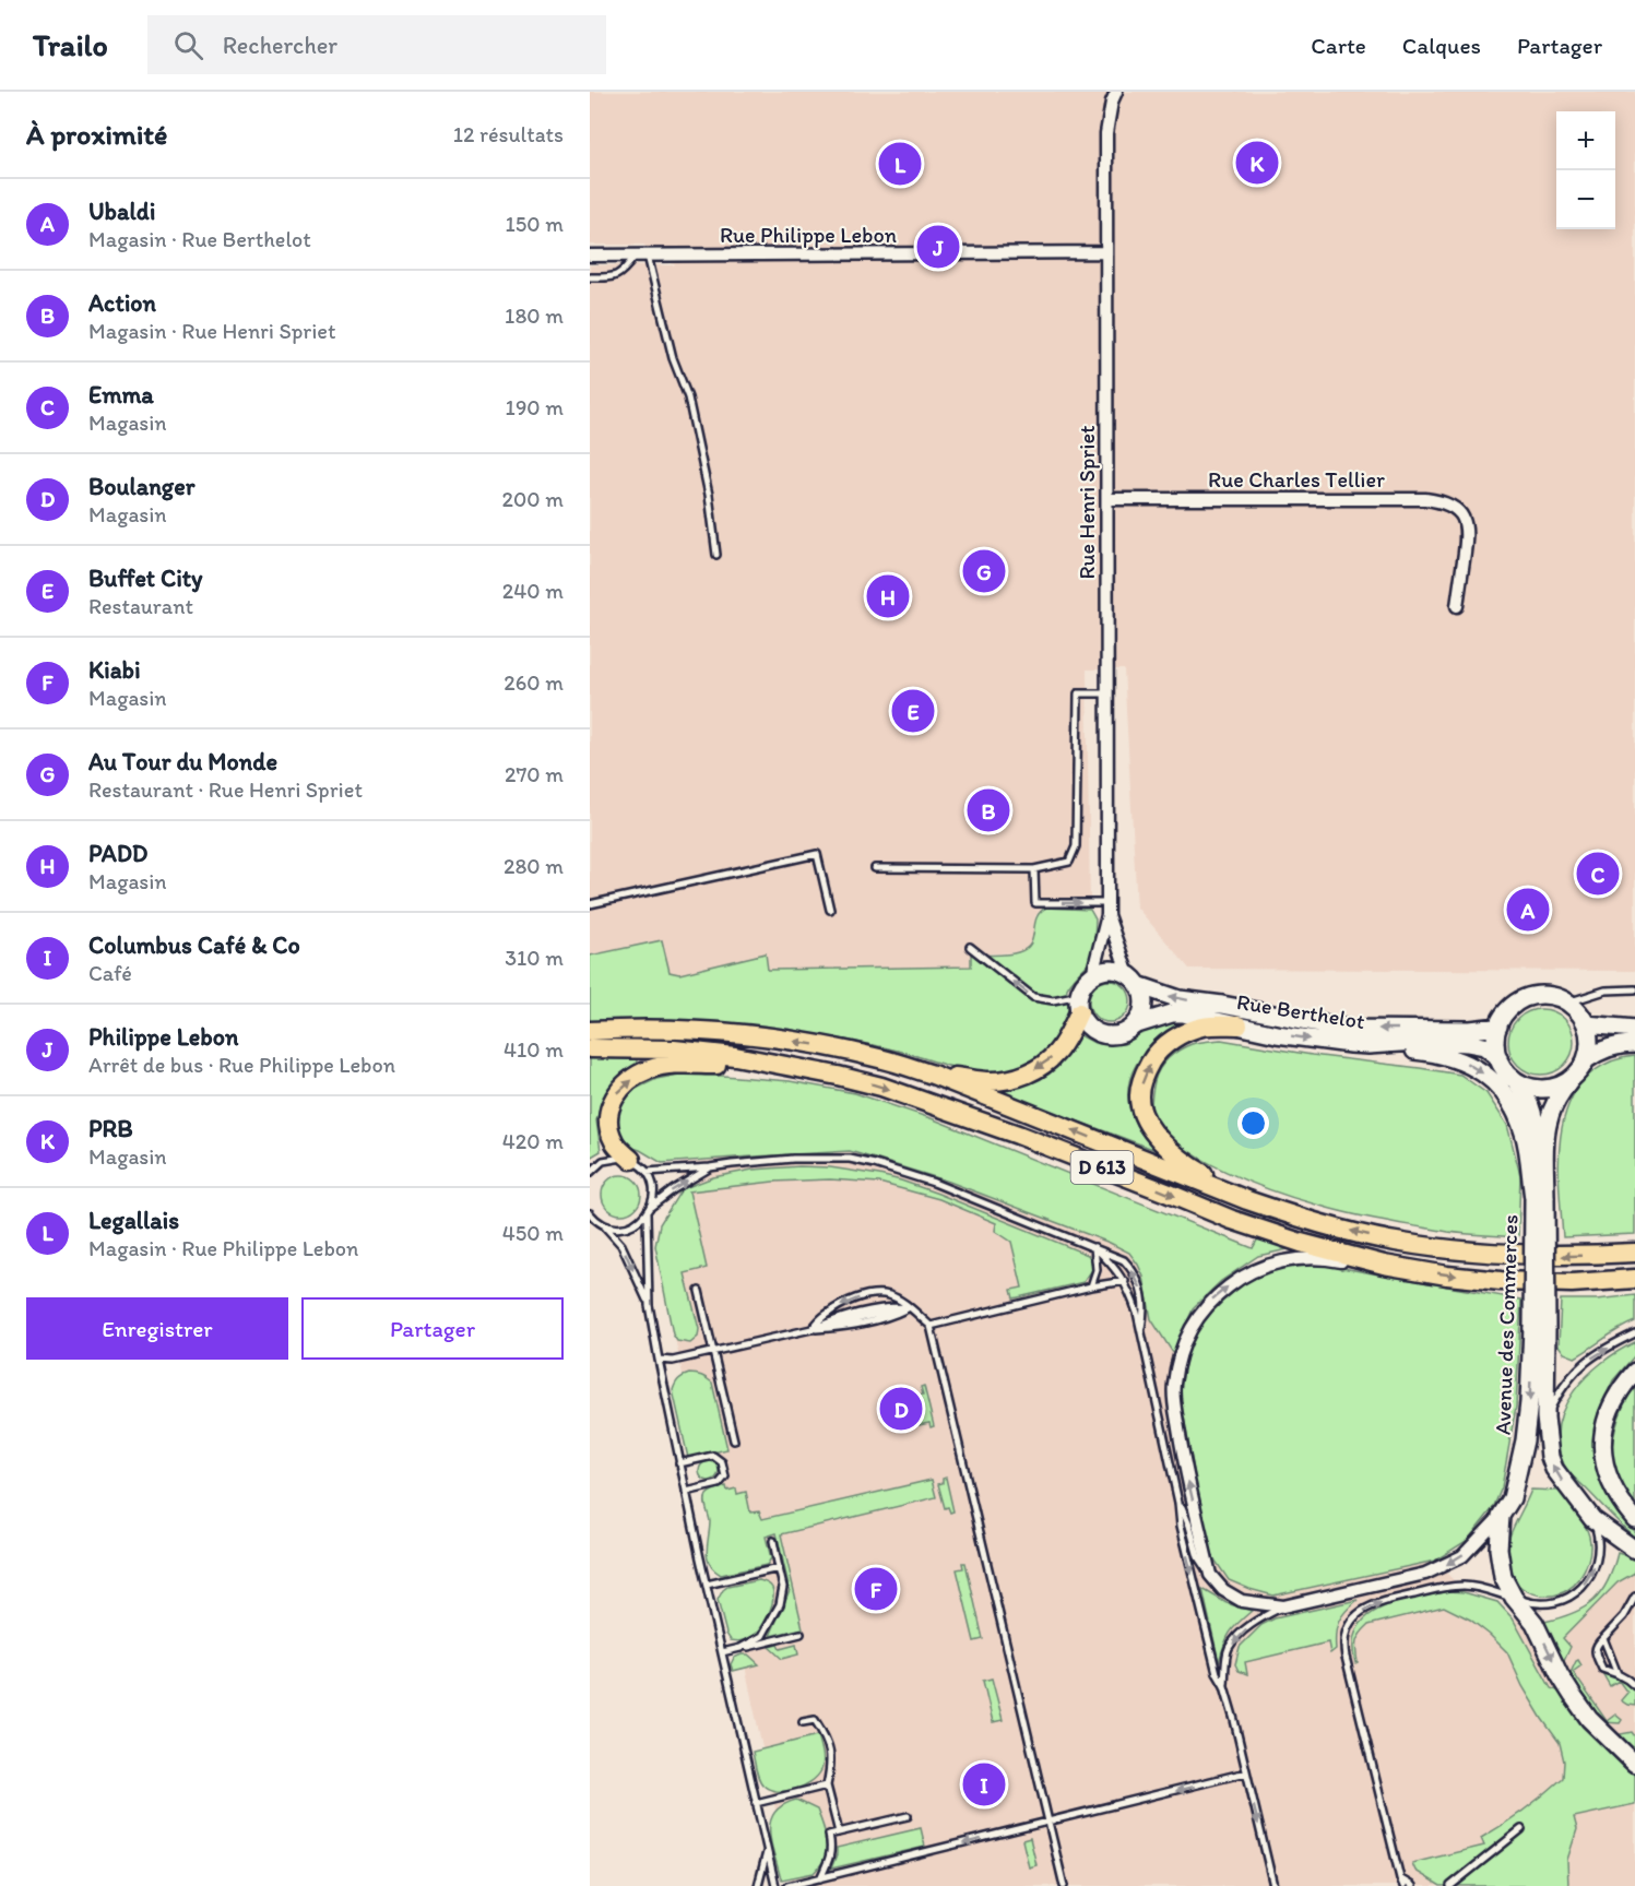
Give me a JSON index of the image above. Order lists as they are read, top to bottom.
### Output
{
  "streets": {
    "main road": ["D 613"],
    "street": [
      "Rue Philippe Lebon",
      "Rue Charles Tellier",
      "Rue Henri Spriet",
      "Rue Berthelot",
      "Avenue des Commerces"
    ]
  },
  "crossings": [
    ["Rue Philippe Lebon", "Rue Henri Spriet"],
    ["Rue Charles Tellier", "Rue Henri Spriet"],
    ["Rue Berthelot", "Avenue des Commerces"]
  ],
  "page": {
    "header": "Trailo",
    "search": "Rechercher",
    "nav": ["Carte", "Calques", "Partager"],
    "heading": ["À proximité", "12 résultats"],
    "map_buttons": ["+", "−"],
    "pins": [
      "K",
      "L",
      "J",
      "G",
      "H",
      "E",
      "B",
      "C",
      "A",
      "D",
      "F",
      "I"
    ],
    "list": [
      {
        "mark": "A",
        "name": "Ubaldi",
        "note": "Magasin · Rue Berthelot",
        "value": "150 m"
      },
      {
        "mark": "B",
        "name": "Action",
        "note": "Magasin · Rue Henri Spriet",
        "value": "180 m"
      },
      {
        "mark": "C",
        "name": "Emma",
        "note": "Magasin",
        "value": "190 m"
      },
      {
        "mark": "D",
        "name": "Boulanger",
        "note": "Magasin",
        "value": "200 m"
      },
      {
        "mark": "E",
        "name": "Buffet City",
        "note": "Restaurant",
        "value": "240 m"
      },
      {
        "mark": "F",
        "name": "Kiabi",
        "note": "Magasin",
        "value": "260 m"
      },
      {
        "mark": "G",
        "name": "Au Tour du Monde",
        "note": "Restaurant · Rue Henri Spriet",
        "value": "270 m"
      },
      {
        "mark": "H",
        "name": "PADD",
        "note": "Magasin",
        "value": "280 m"
      },
      {
        "mark": "I",
        "name": "Columbus Café & Co",
        "note": "Café",
        "value": "310 m"
      },
      {
        "mark": "J",
        "name": "Philippe Lebon",
        "note": "Arrêt de bus · Rue Philippe Lebon",
        "value": "410 m"
      },
      {
        "mark": "K",
        "name": "PRB",
        "note": "Magasin",
        "value": "420 m"
      },
      {
        "mark": "L",
        "name": "Legallais",
        "note": "Magasin · Rue Philippe Lebon",
        "value": "450 m"
      }
    ],
    "buttons": ["Enregistrer", "Partager"]
  }
}
